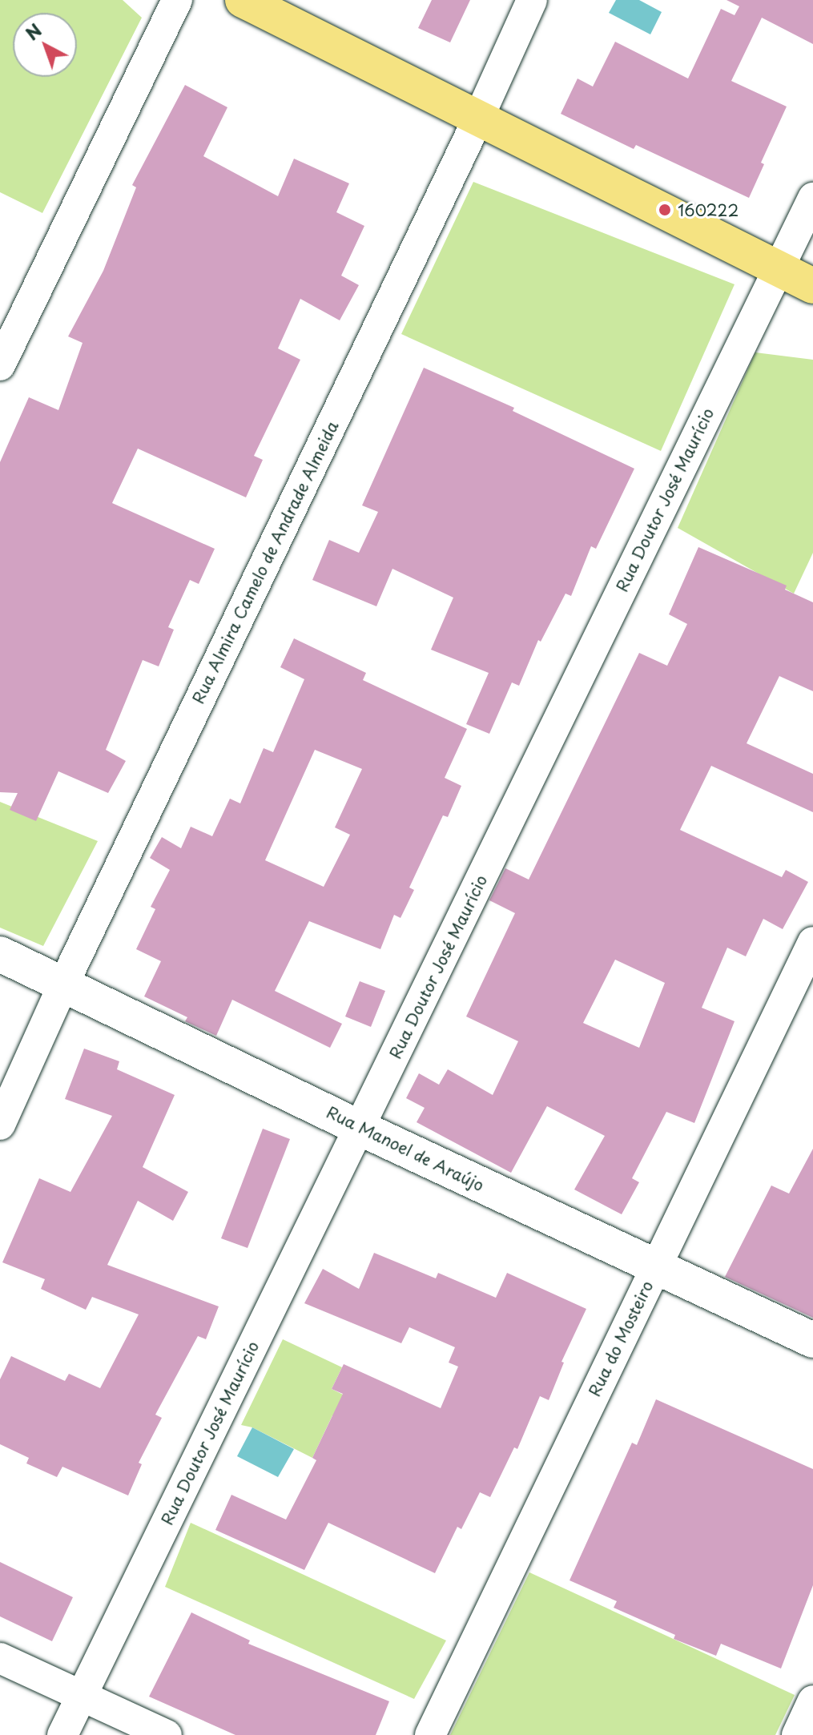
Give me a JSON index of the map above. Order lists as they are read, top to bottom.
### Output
{
  "streets": {
    "street": [
      "Rua Doutor José Maurício",
      "Rua Almira Camelo de Andrade Almeida",
      "Rua Manoel de Araújo",
      "Rua do Mosteiro"
    ]
  },
  "crossings": [
    ["Rua Doutor José Maurício", "Rua Manoel de Araújo"],
    ["Rua Almira Camelo de Andrade Almeida", "Rua Manoel de Araújo"],
    ["Rua Manoel de Araújo", "Rua do Mosteiro"]
  ],
  "places": ["160222"],
  "north": "top left"
}
